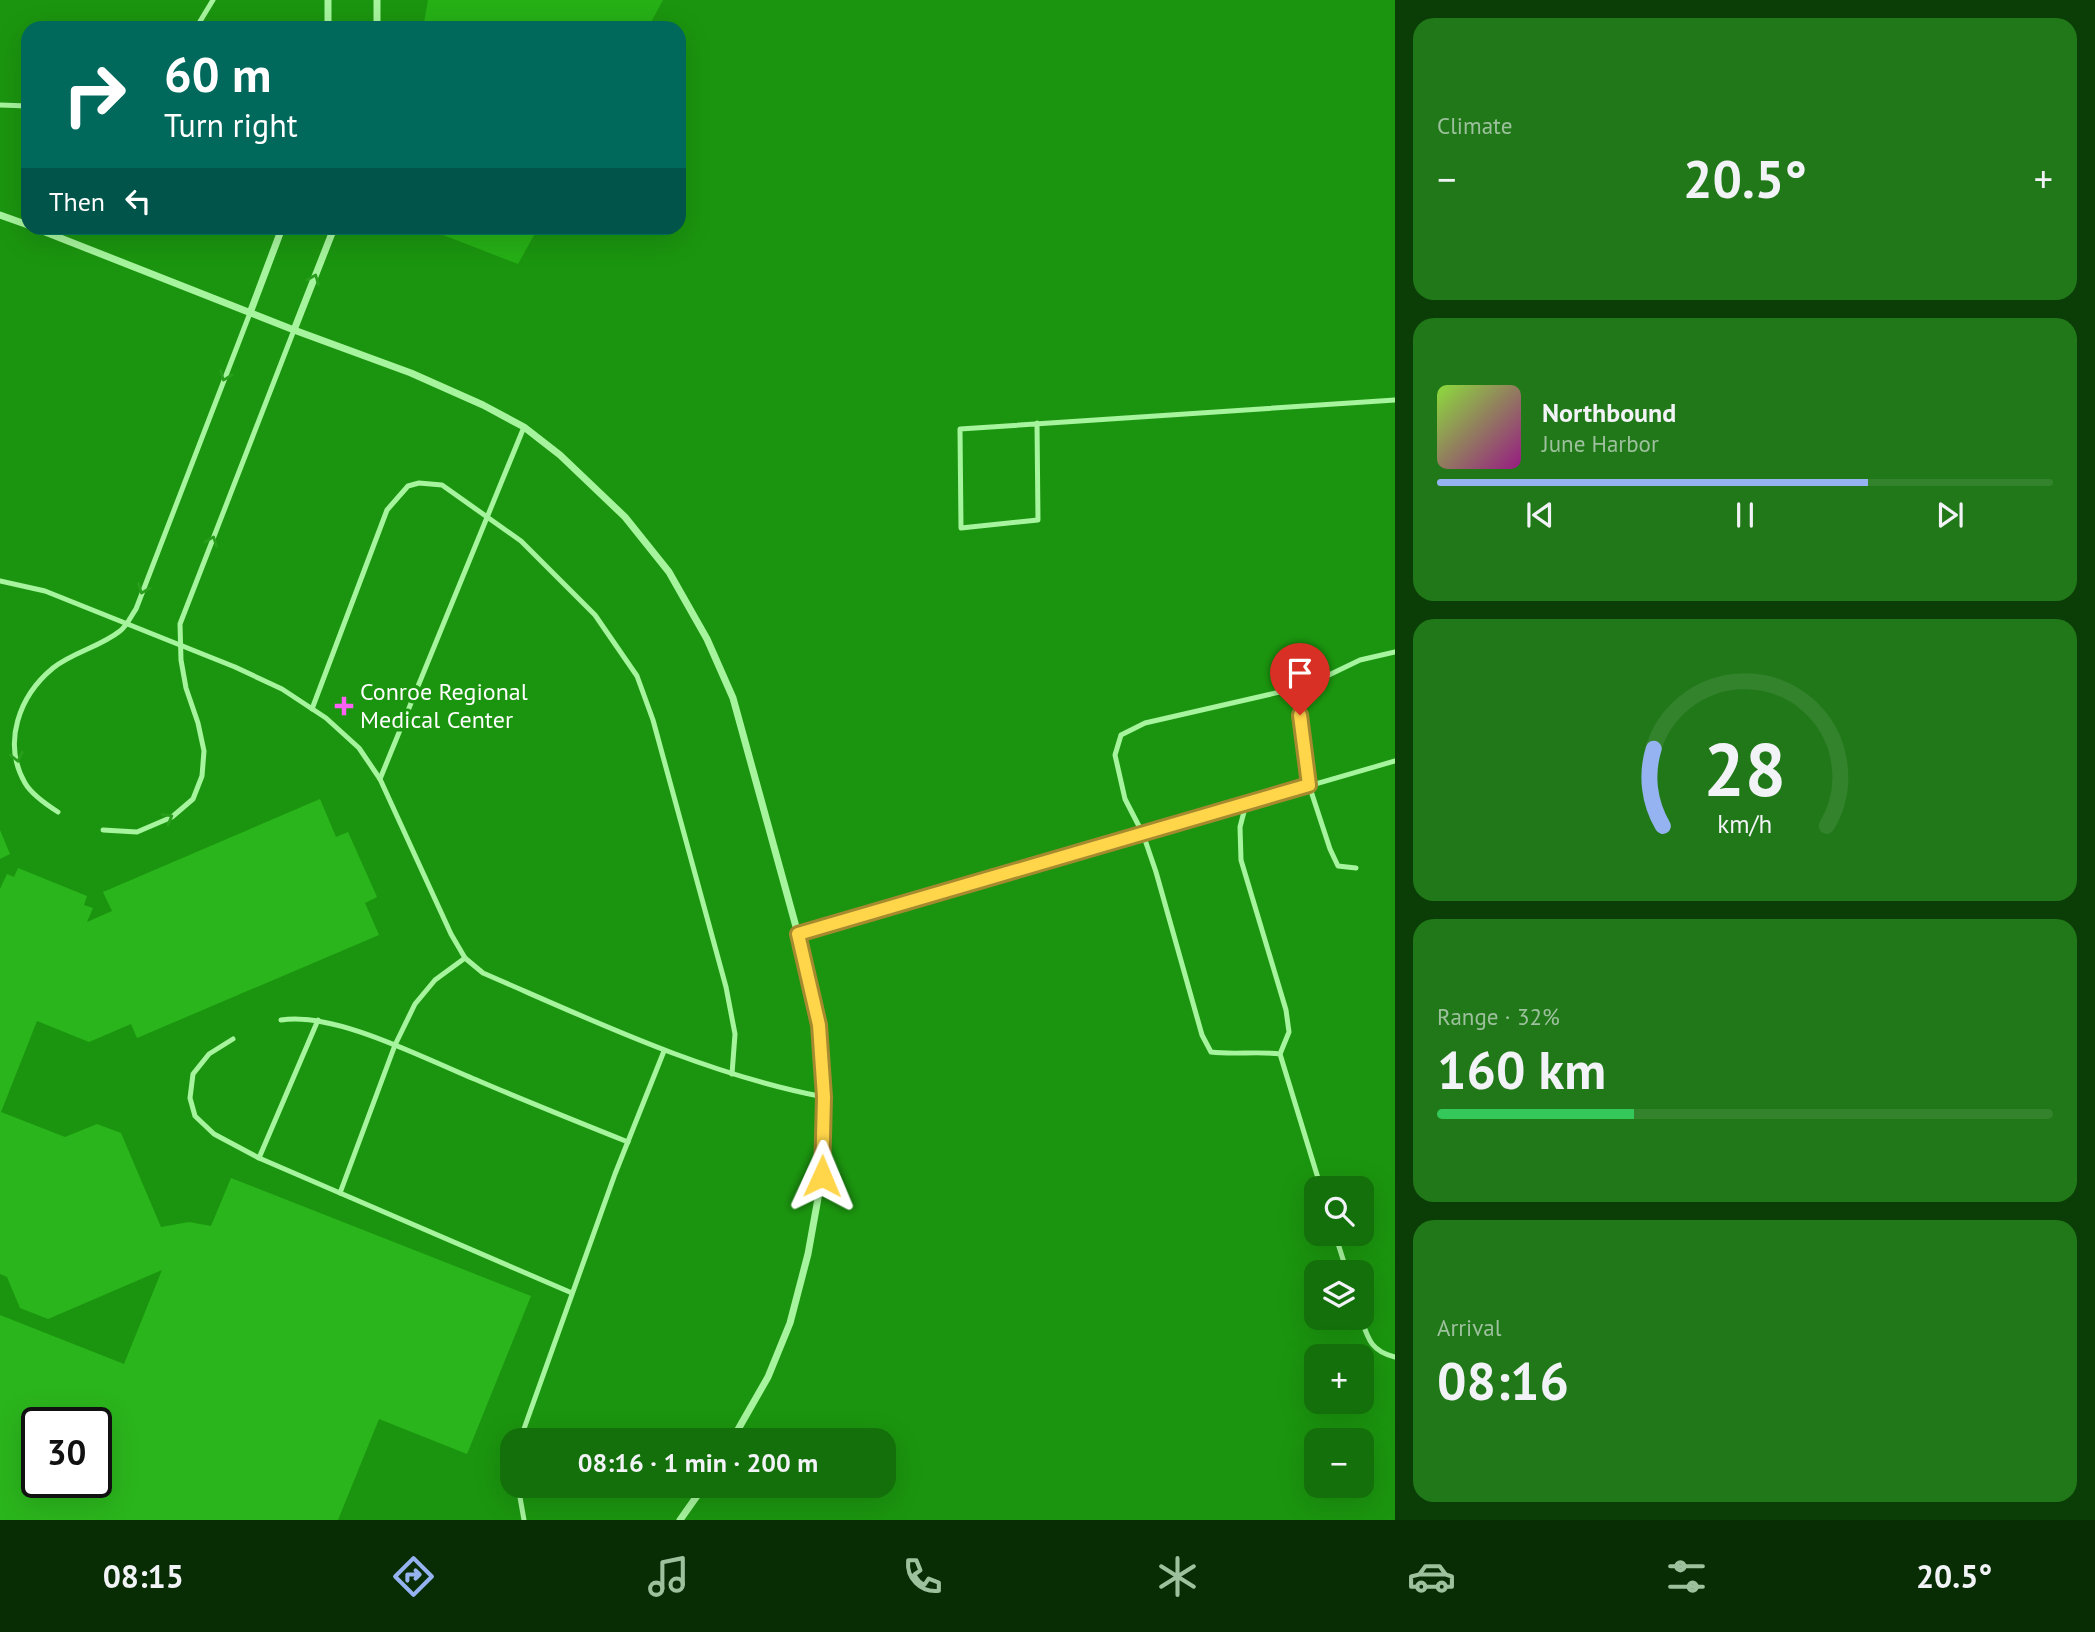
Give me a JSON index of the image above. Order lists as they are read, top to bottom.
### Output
{
  "places": {
    "health": ["Conroe Regional Medical Center"]
  },
  "page": {
    "tile": [
      "Climate",
      ["Range · 32%", "160 km"],
      ["Arrival", "08:16"]
    ],
    "turn": ["60 m", "Turn right"],
    "heat": ["−", "20.5°", "+"],
    "then": "Then",
    "song": ["Northbound", "June Harbor"],
    "map_buttons": ["+", "−"],
    "limit": "30",
    "trip": "08:16 · 1 min · 200 m",
    "tabs": ["08:15", "20.5°"],
    "gauge": ["28", "km/h"]
  }
}
